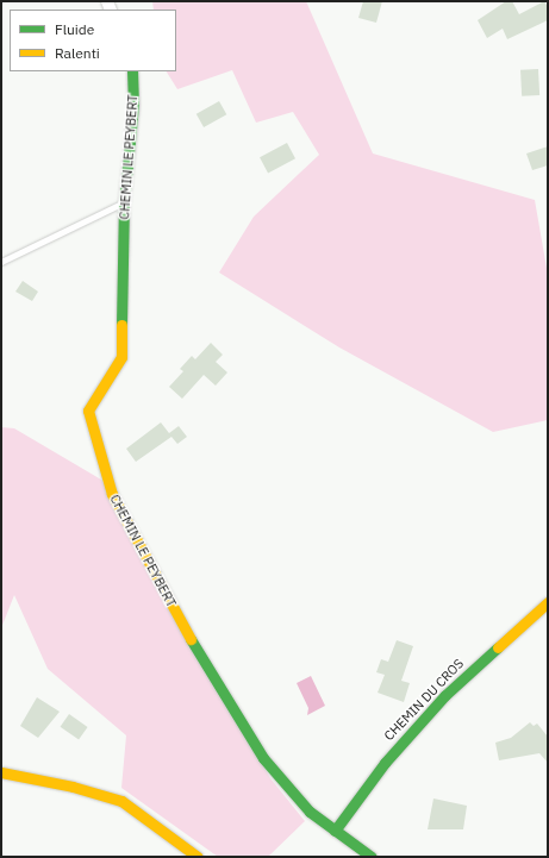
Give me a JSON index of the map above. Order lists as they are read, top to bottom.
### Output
{
  "streets": {
    "street": ["CHEMIN LE PEYBERT", "CHEMIN DU CROS"]
  },
  "crossings": [
    ["CHEMIN LE PEYBERT", "CHEMIN DU CROS"]
  ],
  "legend": ["Fluide", "Ralenti"]
}
